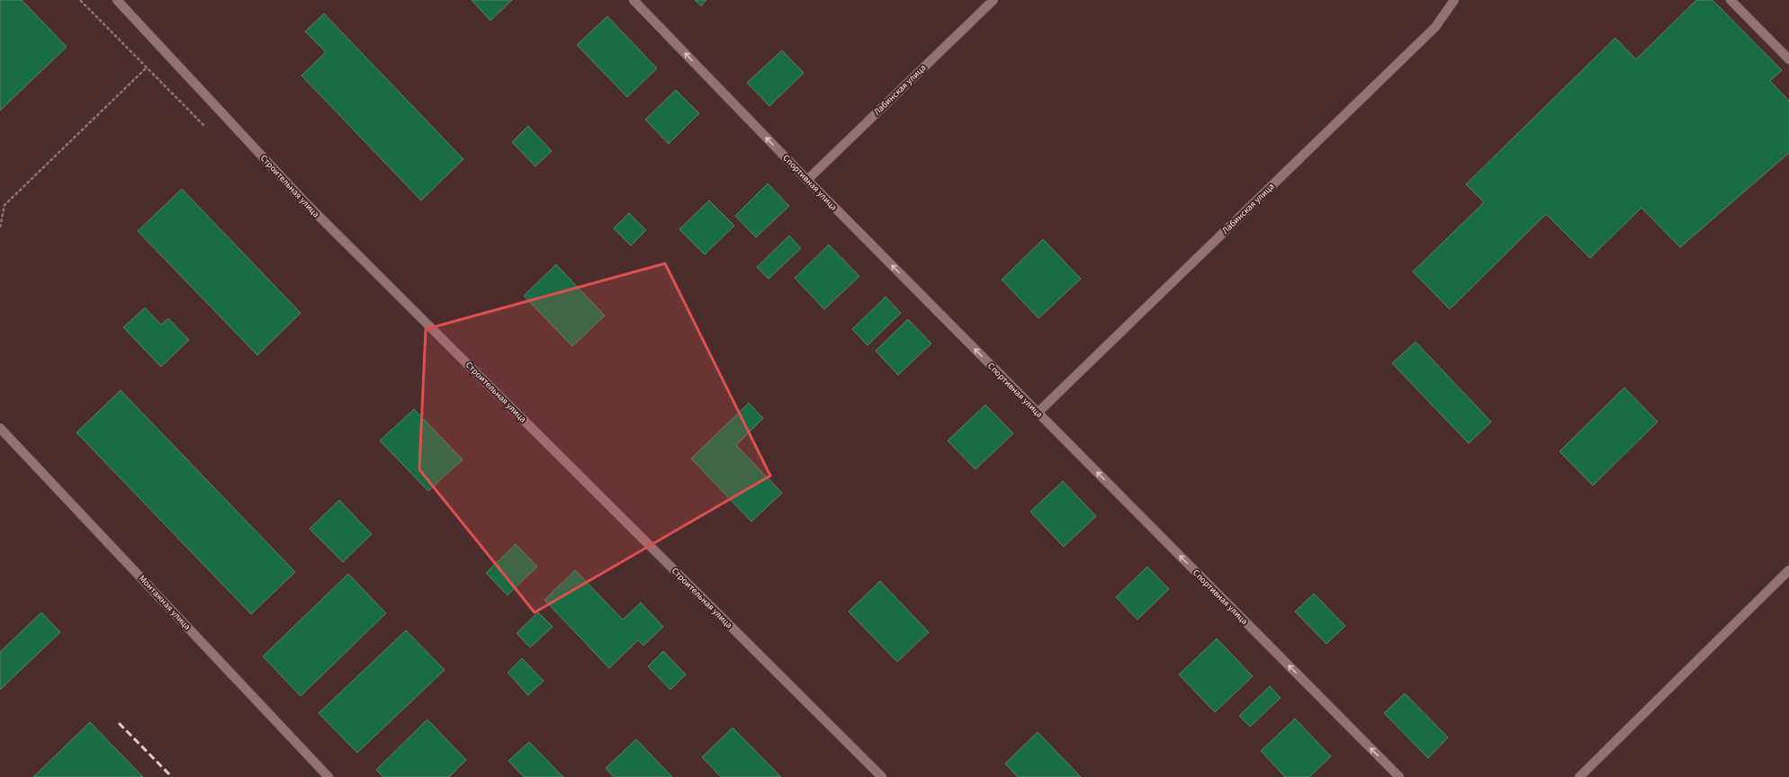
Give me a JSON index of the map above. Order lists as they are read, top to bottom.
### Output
{
  "streets": {
    "street": [
      "Лабинская улица",
      "Спортивная улица",
      "Строительная улица",
      "Монтажная улица"
    ]
  },
  "crossings": [
    ["Лабинская улица", "Спортивная улица"]
  ],
  "one_way": ["Спортивная улица"]
}
